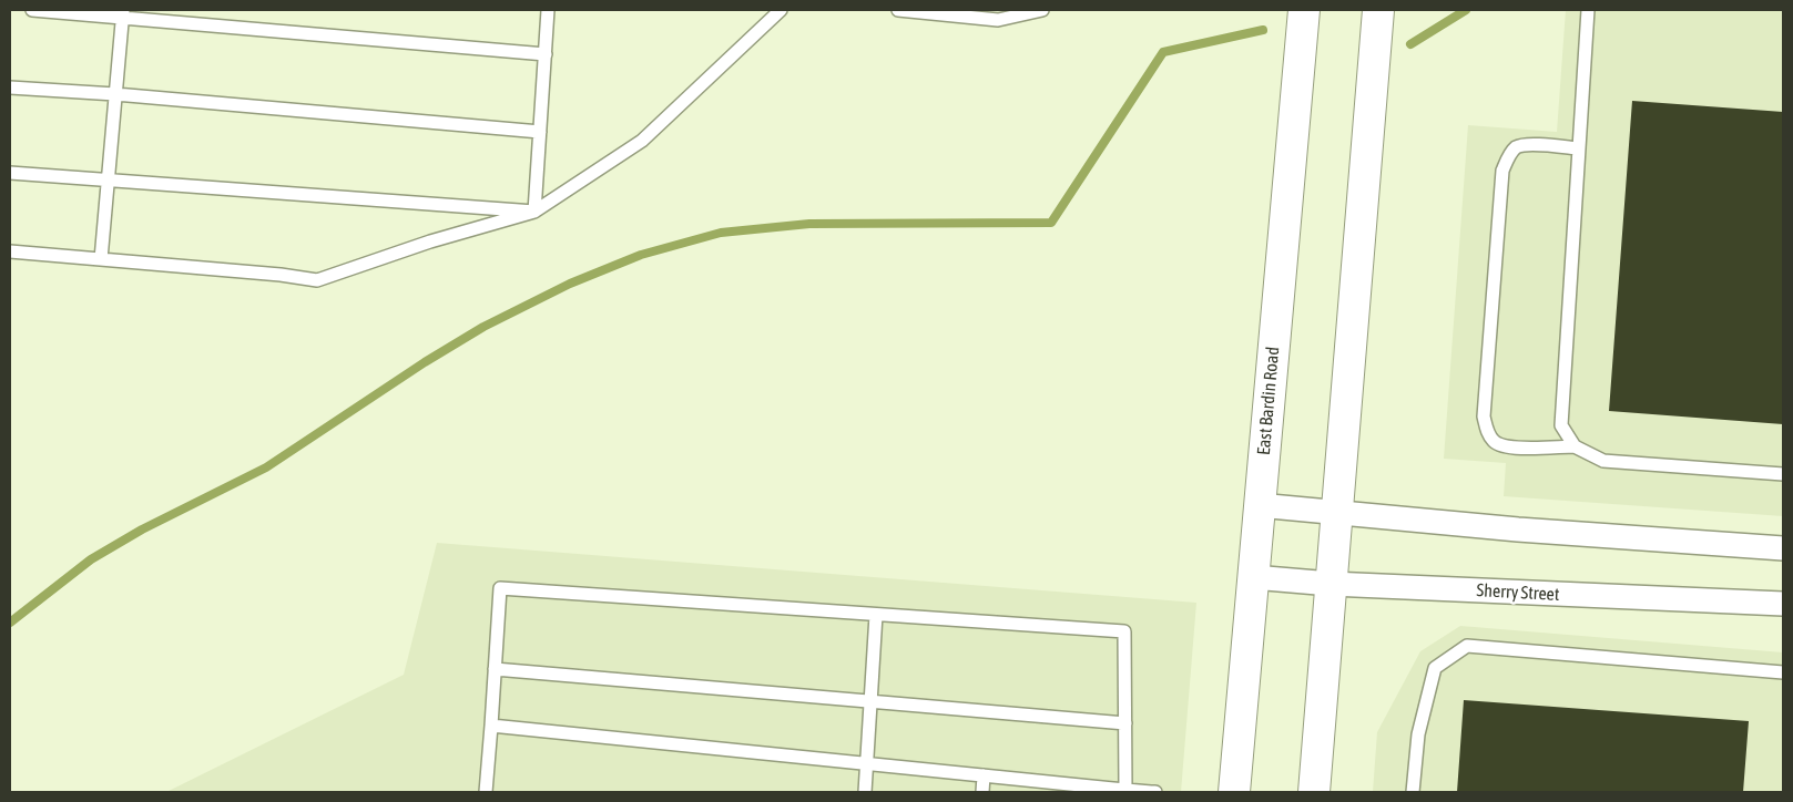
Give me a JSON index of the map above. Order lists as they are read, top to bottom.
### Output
{
  "streets": {
    "street": ["East Bardin Road", "Sherry Street"]
  },
  "crossings": [
    ["East Bardin Road", "Sherry Street"]
  ]
}
